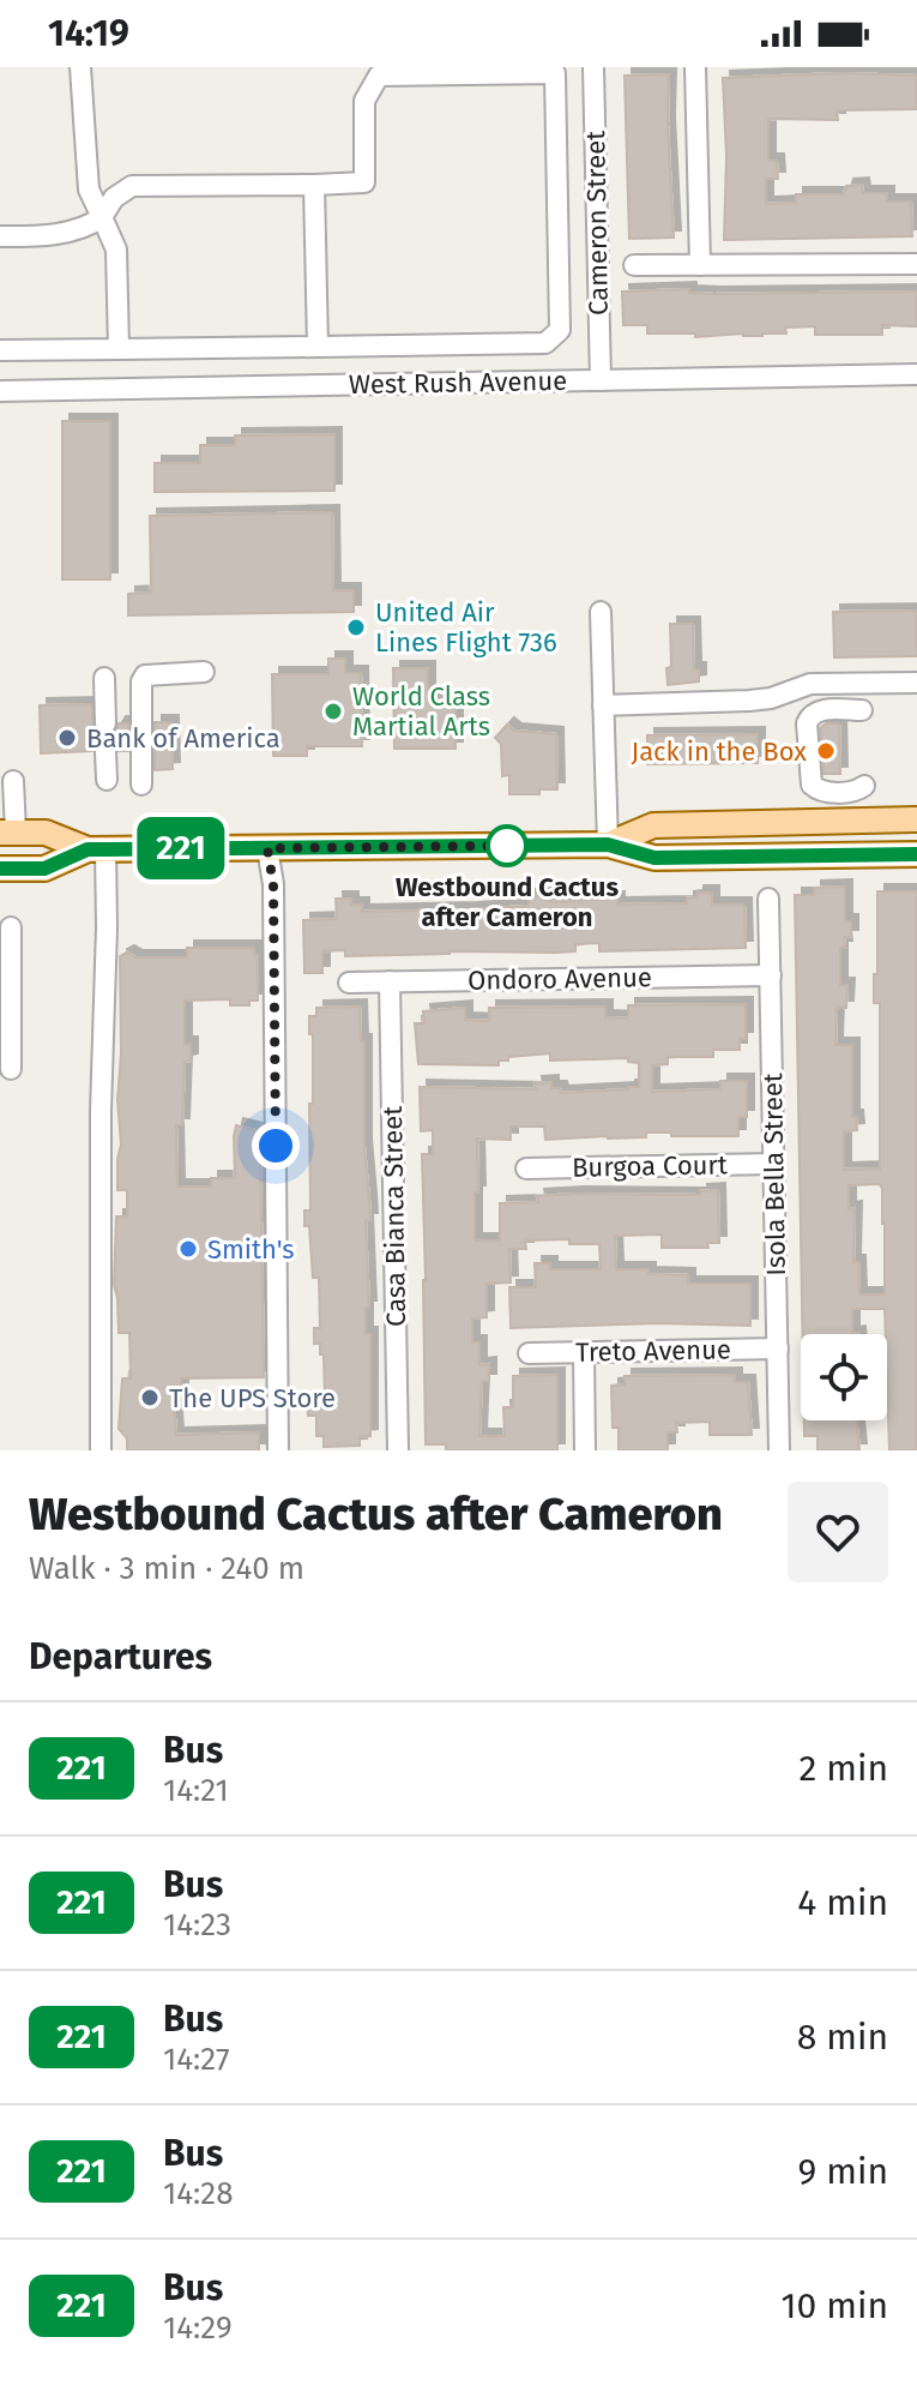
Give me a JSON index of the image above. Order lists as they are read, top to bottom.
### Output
{
  "streets": {
    "street": [
      "Cameron Street",
      "West Rush Avenue",
      "Ondoro Avenue",
      "Burgoa Court",
      "Isola Bella Street",
      "Casa Bianca Street",
      "Treto Avenue"
    ]
  },
  "crossings": [
    ["Cameron Street", "West Rush Avenue"],
    ["Ondoro Avenue", "Isola Bella Street"],
    ["Ondoro Avenue", "Casa Bianca Street"],
    ["Burgoa Court", "Isola Bella Street"],
    ["Isola Bella Street", "Treto Avenue"]
  ],
  "places": [
    "United Air Lines Flight 736",
    "World Class Martial Arts",
    "Bank of America",
    "Jack in the Box",
    "Westbound Cactus after Cameron",
    "Smith's",
    "The UPS Store"
  ],
  "lines": ["bus line 221"],
  "page": {
    "status": "14:19",
    "on_map": "221",
    "heading": [
      ["Westbound Cactus after Cameron", "Walk · 3 min · 240 m"],
      "Departures"
    ],
    "list": [
      {
        "mark": "221",
        "name": "Bus",
        "note": "14:21",
        "value": "2 min"
      },
      {
        "mark": "221",
        "name": "Bus",
        "note": "14:23",
        "value": "4 min"
      },
      {
        "mark": "221",
        "name": "Bus",
        "note": "14:27",
        "value": "8 min"
      },
      {
        "mark": "221",
        "name": "Bus",
        "note": "14:28",
        "value": "9 min"
      },
      {
        "mark": "221",
        "name": "Bus",
        "note": "14:29",
        "value": "10 min"
      }
    ]
  }
}
